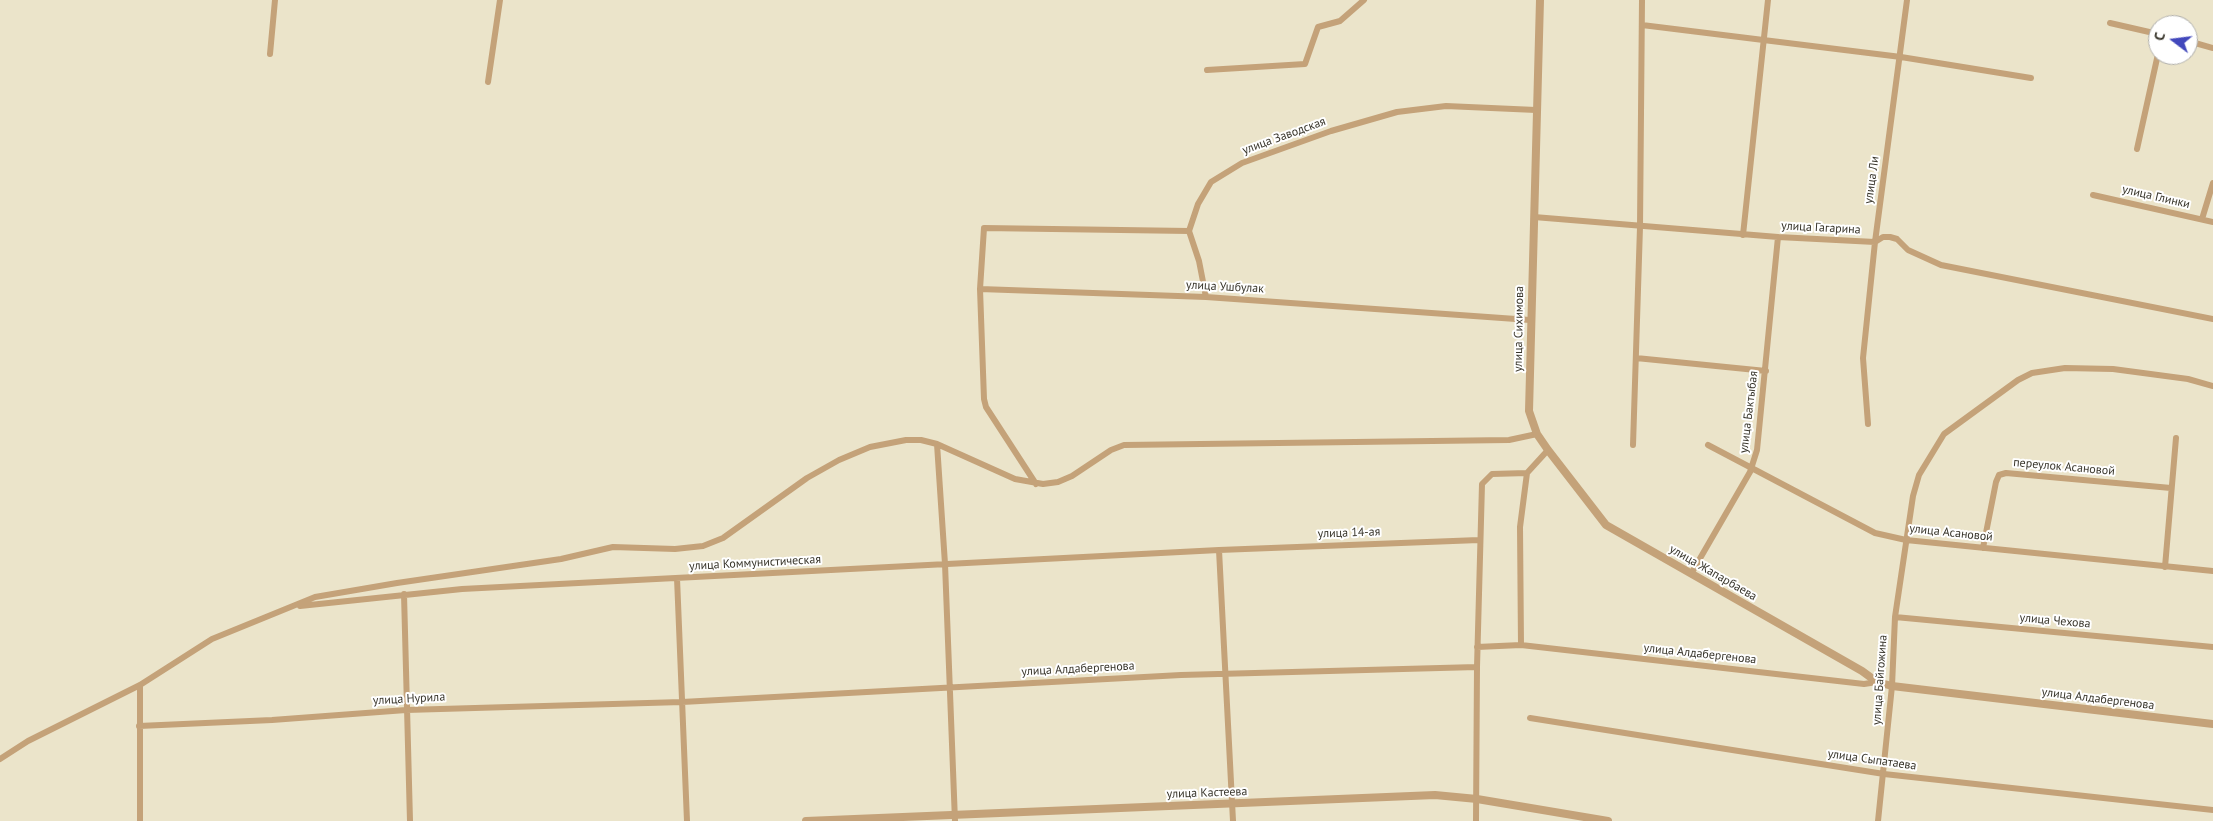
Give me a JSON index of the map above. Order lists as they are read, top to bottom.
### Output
{
  "streets": {
    "street": [
      "улица Заводская",
      "улица Ли",
      "улица Глинки",
      "улица Гагарина",
      "улица Ушбулак",
      "улица Сихимова",
      "улица Бактыбая",
      "переулок Асановой",
      "улица 14-ая",
      "улица Асановой",
      "улица Коммунистическая",
      "улица Жапарбаева",
      "улица Чехова",
      "улица Алдабергенова",
      "улица Байгожина",
      "улица Нурила",
      "улица Сыпатаева",
      "улица Кастеева"
    ]
  },
  "crossings": [
    ["улица Заводская", "улица Сихимова"],
    ["улица Ли", "улица Гагарина"],
    ["улица Гагарина", "улица Сихимова"],
    ["улица Гагарина", "улица Бактыбая"],
    ["улица Ушбулак", "улица Сихимова"],
    ["улица Сихимова", "улица Жапарбаева"],
    ["улица Бактыбая", "улица Асановой"],
    ["улица Бактыбая", "улица Жапарбаева"],
    ["переулок Асановой", "улица Асановой"],
    ["улица 14-ая", "улица Коммунистическая"],
    ["улица Асановой", "улица Байгожина"],
    ["улица Жапарбаева", "улица Алдабергенова"],
    ["улица Жапарбаева", "улица Байгожина"],
    ["улица Чехова", "улица Байгожина"],
    ["улица Алдабергенова", "улица Байгожина"],
    ["улица Алдабергенова", "улица Нурила"],
    ["улица Байгожина", "улица Сыпатаева"]
  ],
  "north": "left"
}
